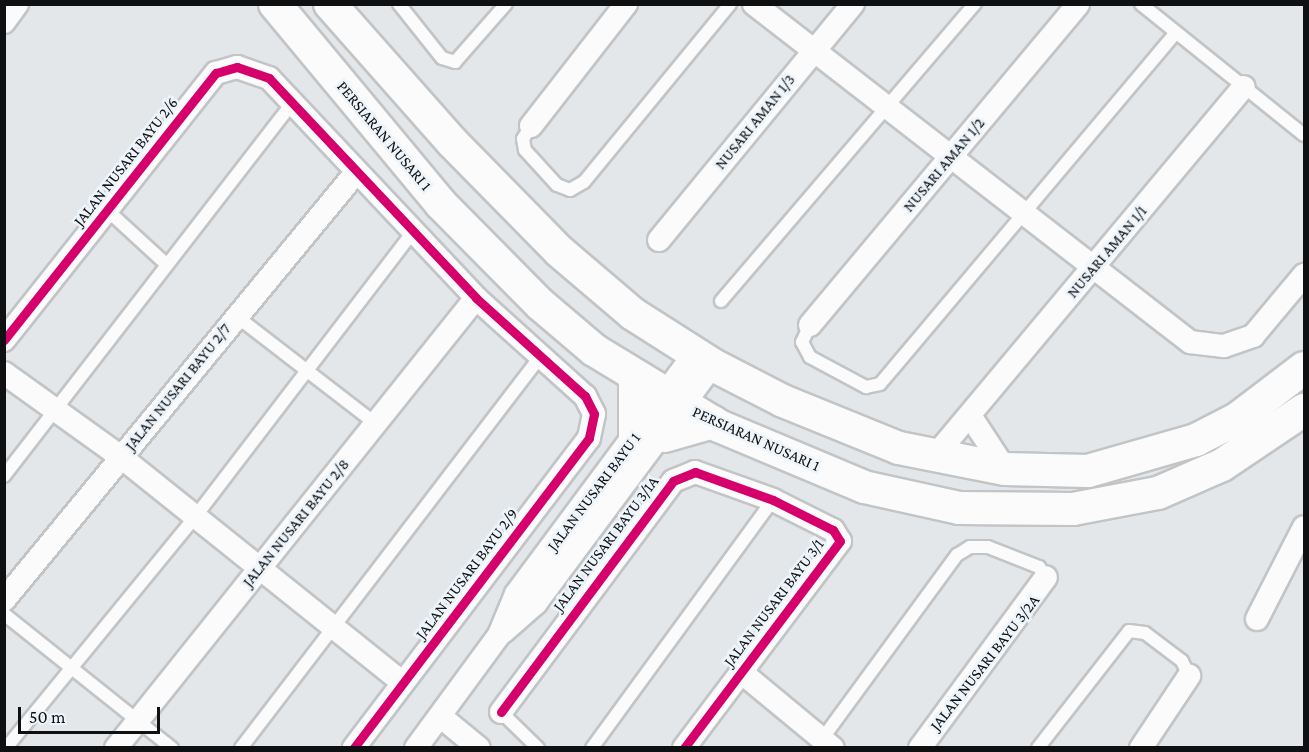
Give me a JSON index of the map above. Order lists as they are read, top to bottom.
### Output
{
  "streets": {
    "main road": ["PERSIARAN NUSARI 1"],
    "street": [
      "NUSARI AMAN 1/3",
      "JALAN NUSARI BAYU 2/6",
      "NUSARI AMAN 1/2",
      "NUSARI AMAN 1/1",
      "JALAN NUSARI BAYU 2/7",
      "JALAN NUSARI BAYU 1",
      "JALAN NUSARI BAYU 2/8",
      "JALAN NUSARI BAYU 3/1A",
      "JALAN NUSARI BAYU 2/9",
      "JALAN NUSARI BAYU 3/1",
      "JALAN NUSARI BAYU 3/2A"
    ]
  },
  "crossings": [
    ["PERSIARAN NUSARI 1", "JALAN NUSARI BAYU 1"],
    ["JALAN NUSARI BAYU 2/6", "JALAN NUSARI BAYU 2/7"],
    ["JALAN NUSARI BAYU 2/6", "JALAN NUSARI BAYU 2/8"],
    ["JALAN NUSARI BAYU 2/6", "JALAN NUSARI BAYU 2/9"],
    ["JALAN NUSARI BAYU 3/1A", "JALAN NUSARI BAYU 3/1"]
  ],
  "scale_bar": "50 m"
}
